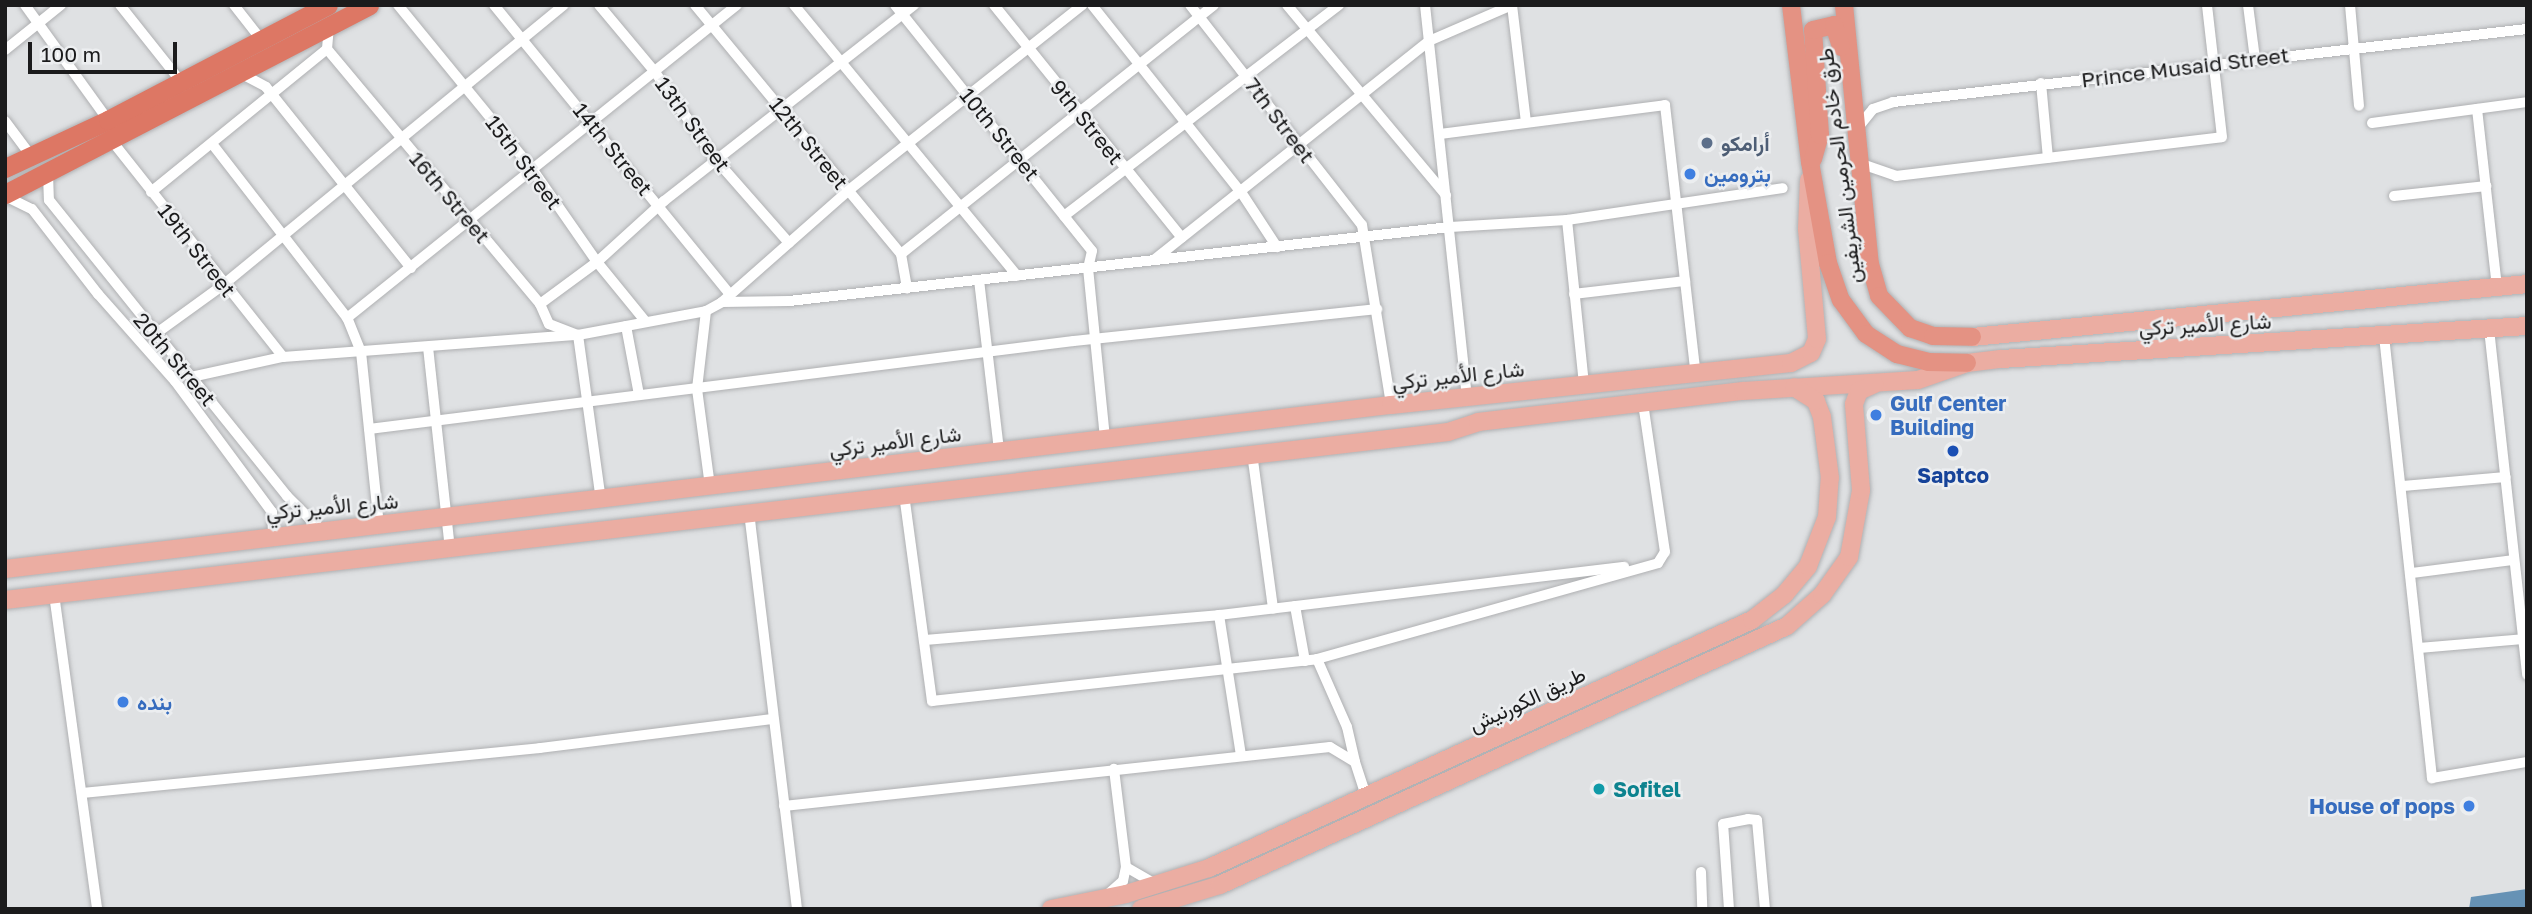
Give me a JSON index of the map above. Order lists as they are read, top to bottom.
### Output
{
  "streets": {
    "highway": ["طرق خادم الحرمين الشريفين"],
    "main road": ["شارع الأمير تركي", "طريق الكورنيش"],
    "street": [
      "Prince Musaid Street",
      "7th Street",
      "9th Street",
      "13th Street",
      "10th Street",
      "12th Street",
      "14th Street",
      "15th Street",
      "16th Street",
      "19th Street",
      "20th Street"
    ]
  },
  "crossings": [
    ["Prince Musaid Street", "طرق خادم الحرمين الشريفين"],
    ["10th Street", "شارع الأمير تركي"],
    ["طرق خادم الحرمين الشريفين", "شارع الأمير تركي"],
    ["شارع الأمير تركي", "20th Street"],
    ["شارع الأمير تركي", "طريق الكورنيش"]
  ],
  "places": [
    "أرامكو",
    "بترومين",
    "Gulf Center Building",
    "Saptco",
    "بنده",
    "Sofitel",
    "House of pops"
  ],
  "scale_bar": "100 m"
}
